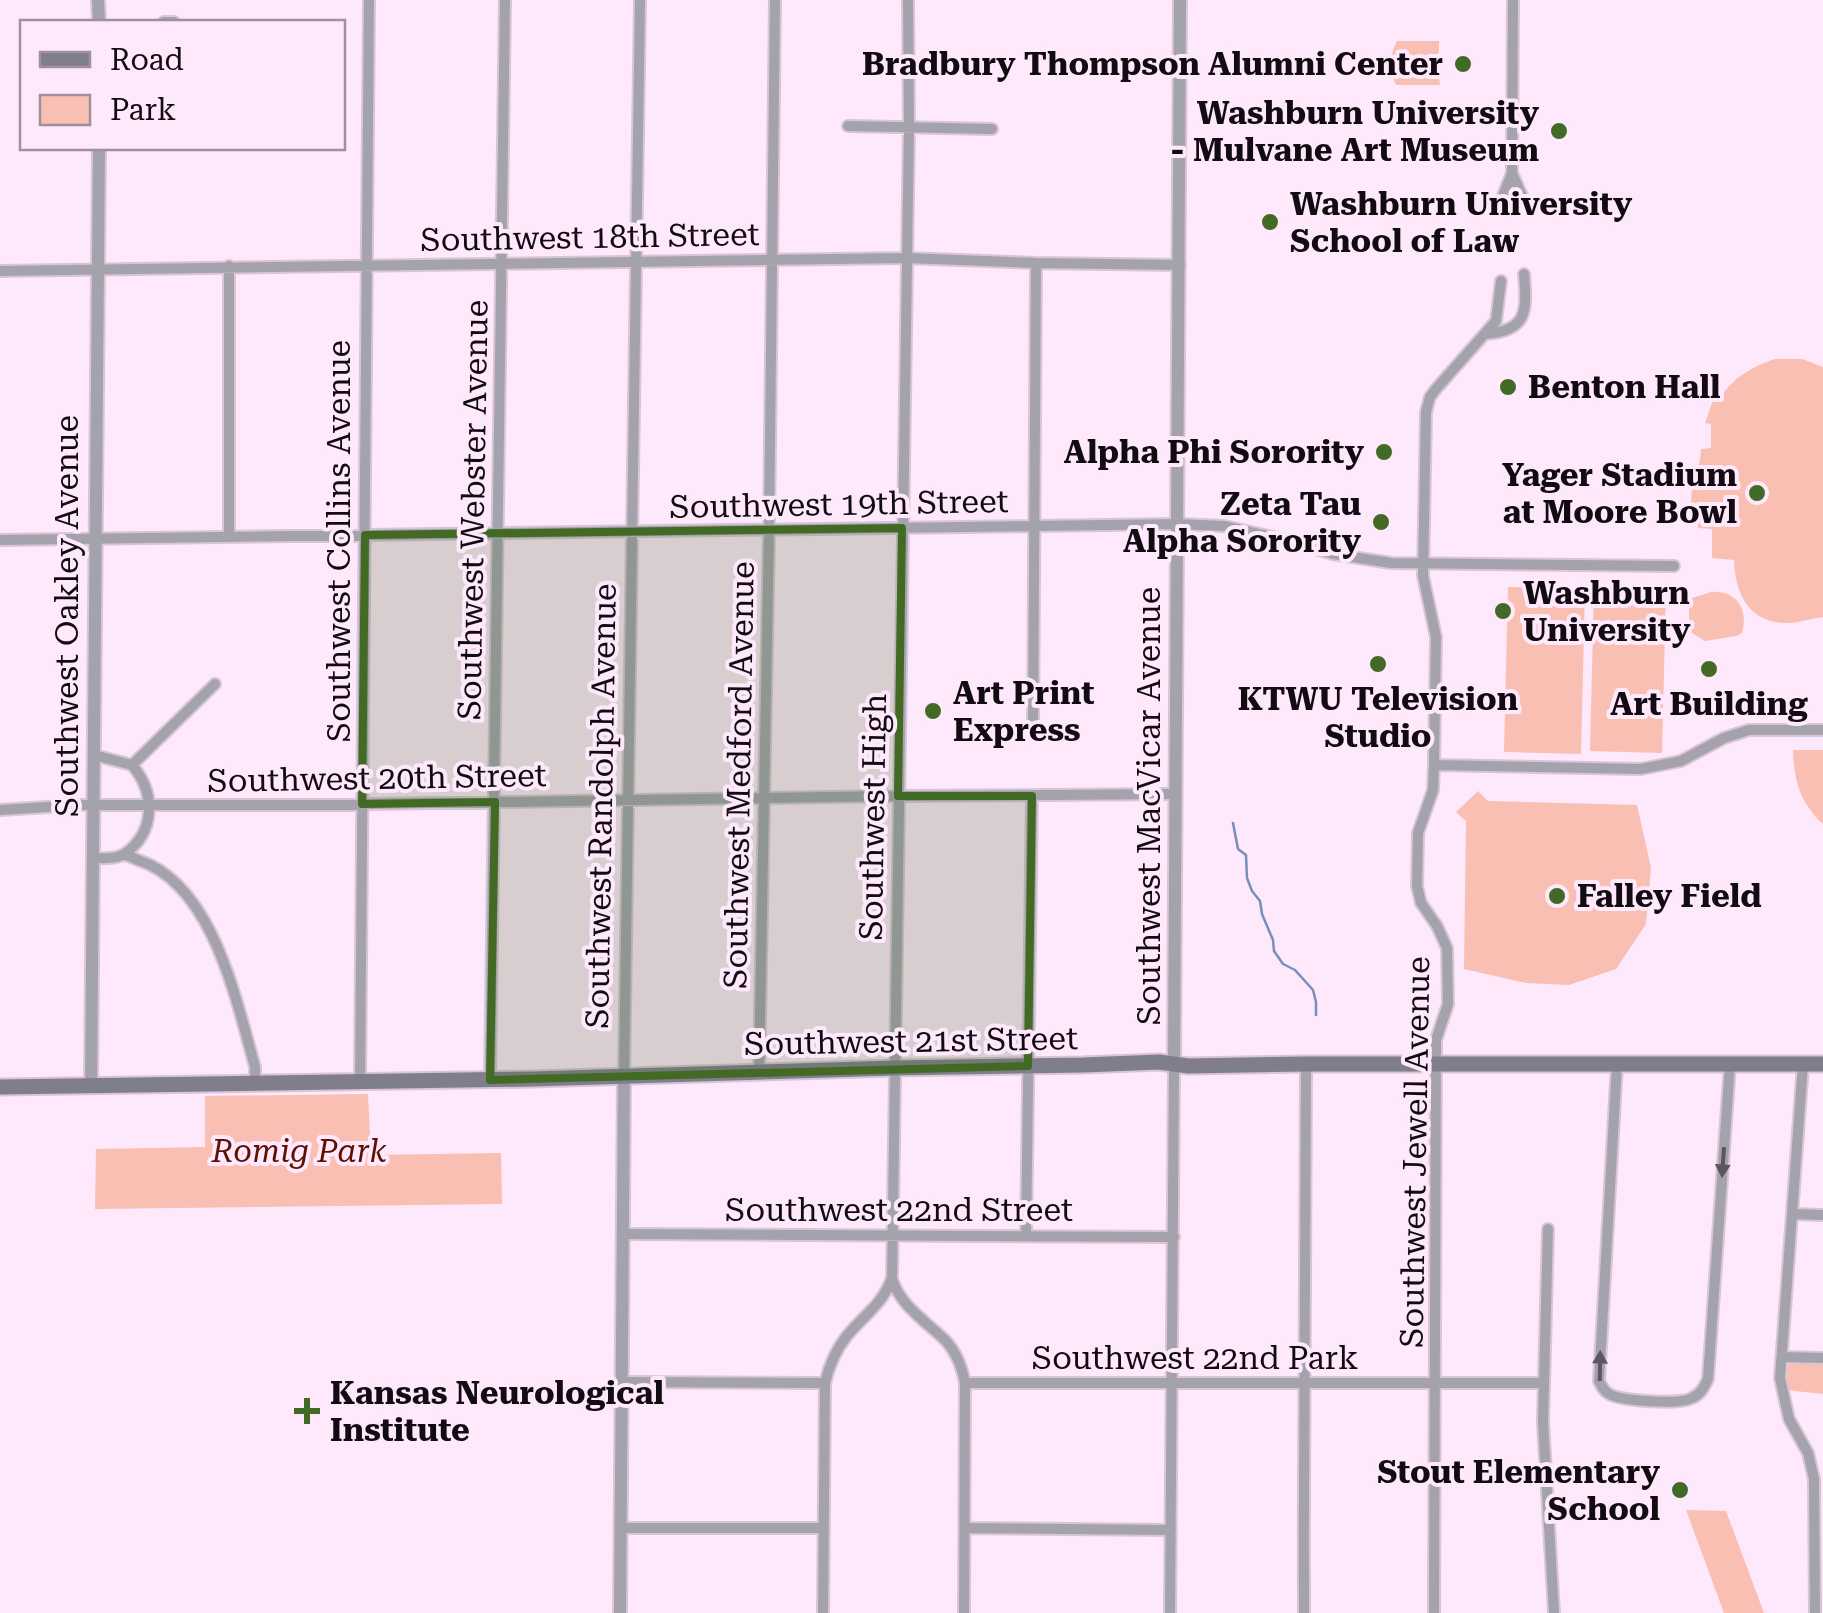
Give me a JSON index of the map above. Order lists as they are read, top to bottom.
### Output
{
  "streets": {
    "main road": ["Southwest 21st Street"],
    "street": [
      "Southwest 18th Street",
      "Southwest 19th Street",
      "Southwest Webster Avenue",
      "Southwest Collins Avenue",
      "Southwest Oakley Avenue",
      "Southwest Medford Avenue",
      "Southwest 20th Street",
      "Southwest Randolph Avenue",
      "Southwest MacVicar Avenue",
      "Southwest High",
      "Southwest Jewell Avenue",
      "Southwest 22nd Street",
      "Southwest 22nd Park"
    ]
  },
  "crossings": [
    ["Southwest 18th Street", "Southwest Webster Avenue"],
    ["Southwest 18th Street", "Southwest Collins Avenue"],
    ["Southwest 18th Street", "Southwest Oakley Avenue"],
    ["Southwest 18th Street", "Southwest Medford Avenue"],
    ["Southwest 18th Street", "Southwest Randolph Avenue"],
    ["Southwest 18th Street", "Southwest MacVicar Avenue"],
    ["Southwest 18th Street", "Southwest High"],
    ["Southwest 19th Street", "Southwest Webster Avenue"],
    ["Southwest 19th Street", "Southwest Collins Avenue"],
    ["Southwest 19th Street", "Southwest Oakley Avenue"],
    ["Southwest 19th Street", "Southwest Medford Avenue"],
    ["Southwest 19th Street", "Southwest Randolph Avenue"],
    ["Southwest 19th Street", "Southwest MacVicar Avenue"],
    ["Southwest 19th Street", "Southwest High"],
    ["Southwest 19th Street", "Southwest Jewell Avenue"],
    ["Southwest Webster Avenue", "Southwest 20th Street"],
    ["Southwest Webster Avenue", "Southwest 21st Street"],
    ["Southwest Collins Avenue", "Southwest 20th Street"],
    ["Southwest Collins Avenue", "Southwest 21st Street"],
    ["Southwest Oakley Avenue", "Southwest 20th Street"],
    ["Southwest Oakley Avenue", "Southwest 21st Street"],
    ["Southwest Medford Avenue", "Southwest 20th Street"],
    ["Southwest Medford Avenue", "Southwest 21st Street"],
    ["Southwest 20th Street", "Southwest Randolph Avenue"],
    ["Southwest 20th Street", "Southwest MacVicar Avenue"],
    ["Southwest 20th Street", "Southwest High"],
    ["Southwest Randolph Avenue", "Southwest 21st Street"],
    ["Southwest Randolph Avenue", "Southwest 22nd Street"],
    ["Southwest MacVicar Avenue", "Southwest 21st Street"],
    ["Southwest MacVicar Avenue", "Southwest 22nd Street"],
    ["Southwest MacVicar Avenue", "Southwest 22nd Park"],
    ["Southwest High", "Southwest 21st Street"],
    ["Southwest High", "Southwest 22nd Street"],
    ["Southwest 21st Street", "Southwest Jewell Avenue"],
    ["Southwest Jewell Avenue", "Southwest 22nd Park"]
  ],
  "parks": ["Romig Park"],
  "places": {
    "other": [
      "Bradbury Thompson Alumni Center",
      "Washburn University - Mulvane Art Museum",
      "Washburn University School of Law",
      "Benton Hall",
      "Alpha Phi Sorority",
      "Yager Stadium at Moore Bowl",
      "Zeta Tau Alpha Sorority",
      "Washburn University",
      "KTWU Television Studio",
      "Art Building",
      "Art Print Express",
      "Falley Field",
      "Stout Elementary School"
    ],
    "health": ["Kansas Neurological Institute"]
  },
  "legend": ["Road", "Park"]
}
